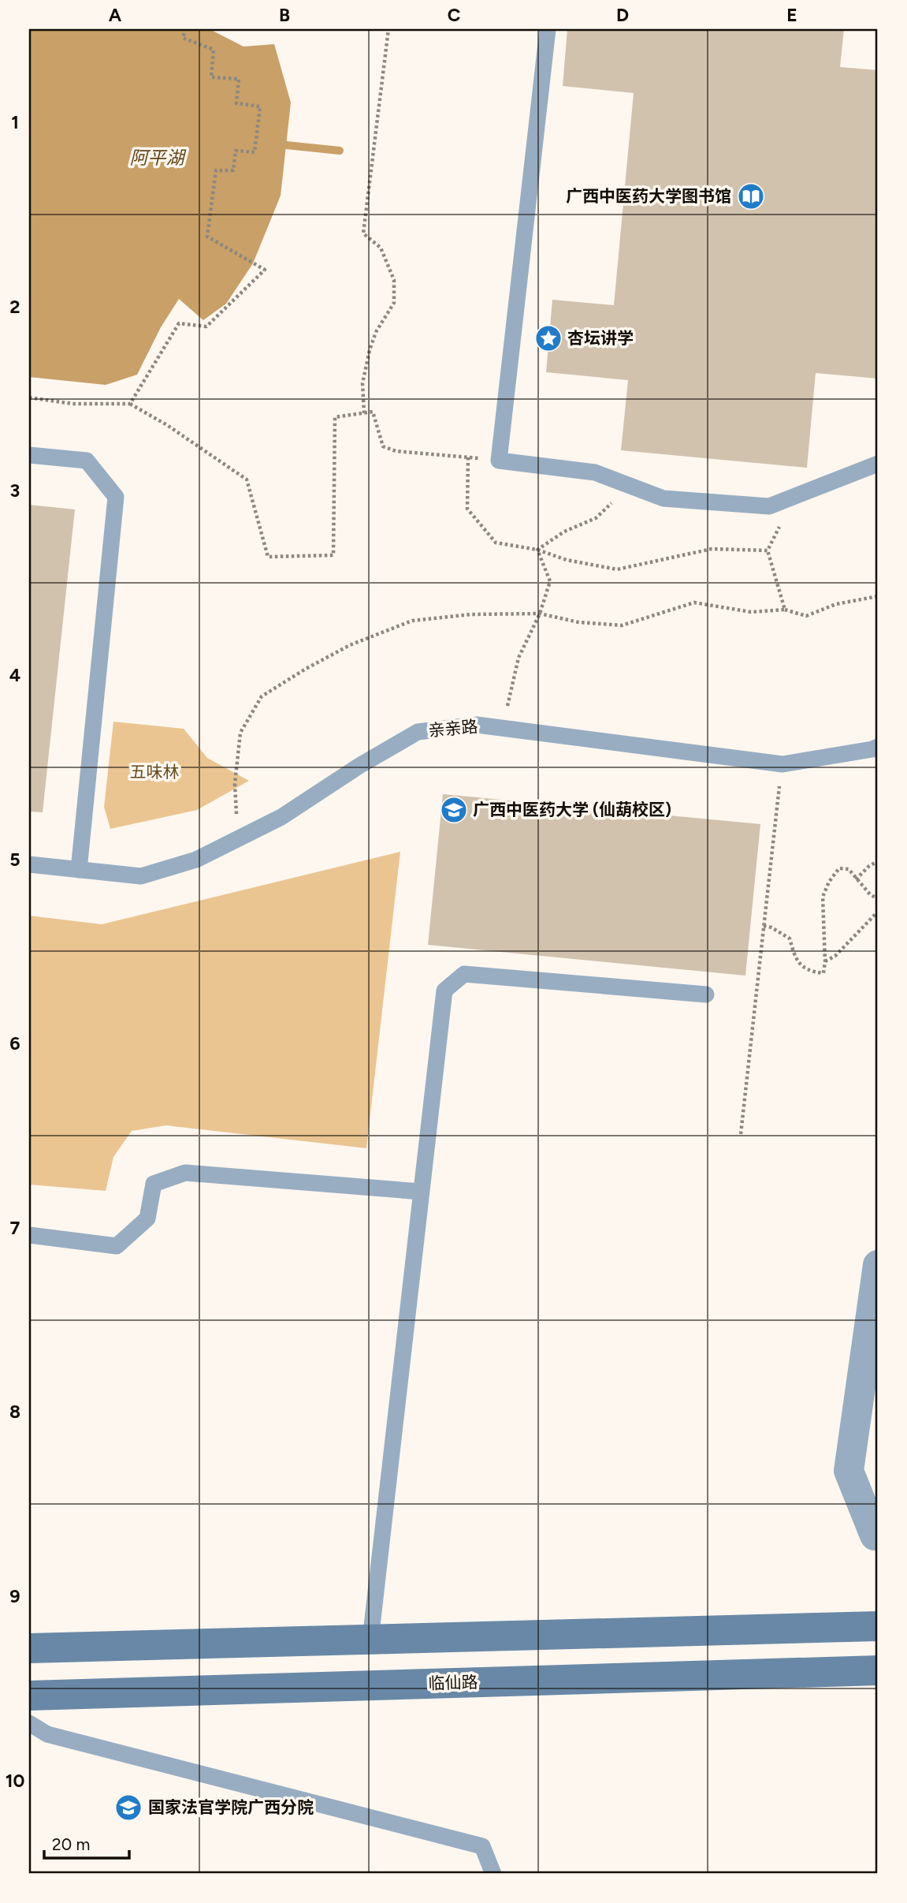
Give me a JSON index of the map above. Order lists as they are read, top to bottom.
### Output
{
  "streets": {
    "street": ["临仙路"],
    "lane": ["亲亲路"]
  },
  "water": ["阿平湖"],
  "parks": ["五味林"],
  "places": {
    "library": ["广西中医药大学图书馆"],
    "place": ["杏坛讲学"],
    "school or university": ["广西中医药大学 (仙葫校区)", "国家法官学院广西分院"]
  },
  "scale_bar": "20 m",
  "grid": {
    "columns": [
      "A",
      "B",
      "C",
      "D",
      "E"
    ],
    "rows": [
      "1",
      "2",
      "3",
      "4",
      "5",
      "6",
      "7",
      "8",
      "9",
      "10"
    ]
  }
}
